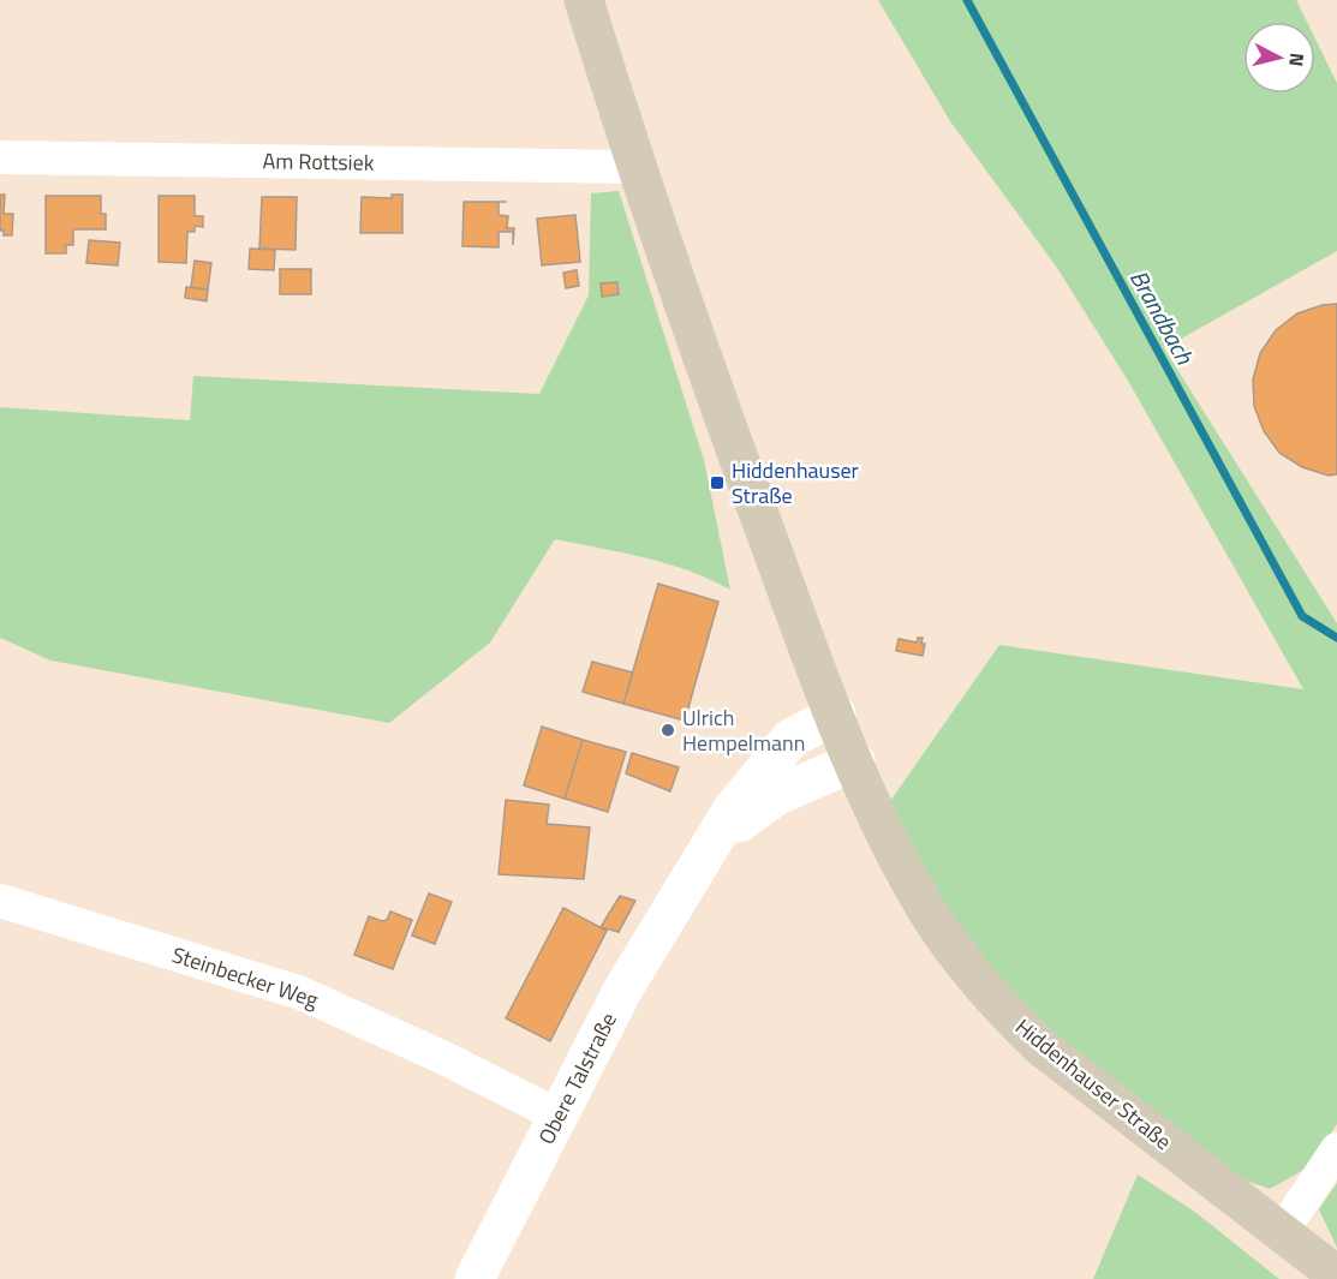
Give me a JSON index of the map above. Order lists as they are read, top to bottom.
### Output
{
  "streets": {
    "main road": ["Hiddenhauser Straße"],
    "street": ["Am Rottsiek", "Steinbecker Weg", "Obere Talstraße"]
  },
  "crossings": [
    ["Am Rottsiek", "Hiddenhauser Straße"],
    ["Steinbecker Weg", "Obere Talstraße"],
    ["Obere Talstraße", "Hiddenhauser Straße"]
  ],
  "water": ["Brandbach"],
  "places": {
    "transit": ["Hiddenhauser Straße"],
    "other": ["Ulrich Hempelmann"]
  },
  "north": "right"
}
